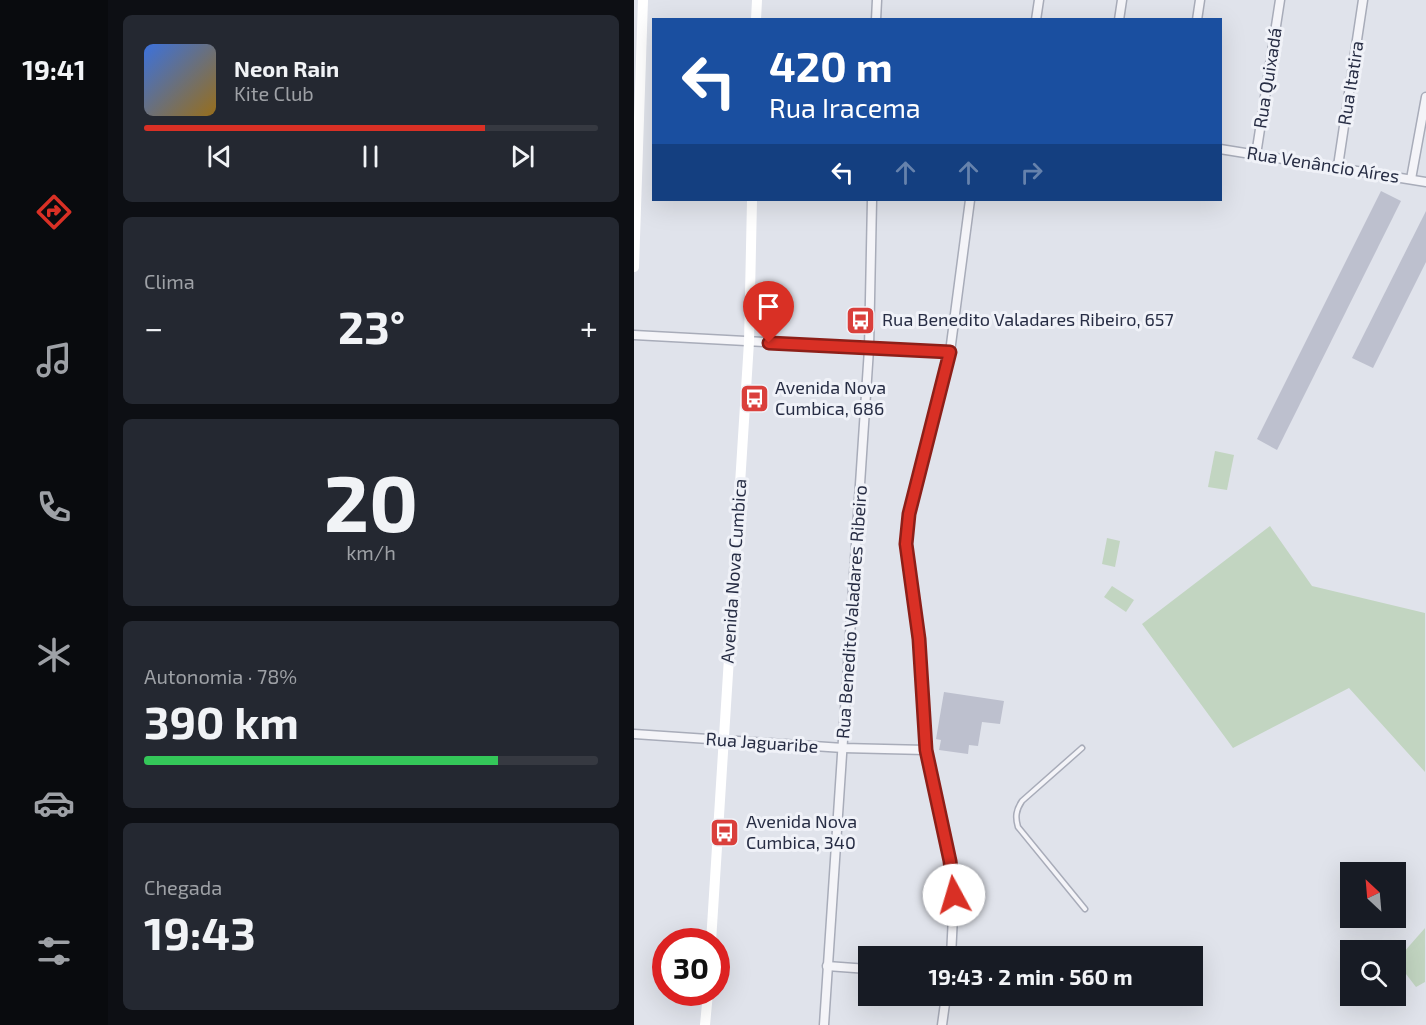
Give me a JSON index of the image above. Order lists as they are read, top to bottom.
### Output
{
  "streets": {
    "street": [
      "Rua Quixadá",
      "Rua Itatira",
      "Rua Venâncio Aíres",
      "Avenida Nova Cumbica",
      "Rua Benedito Valadares Ribeiro",
      "Rua Jaguaribe"
    ]
  },
  "crossings": [
    ["Rua Quixadá", "Rua Venâncio Aíres"],
    ["Rua Itatira", "Rua Venâncio Aíres"],
    ["Avenida Nova Cumbica", "Rua Jaguaribe"],
    ["Rua Benedito Valadares Ribeiro", "Rua Jaguaribe"]
  ],
  "places": {
    "bus stop": ["Rua Benedito Valadares Ribeiro, 657", "Avenida Nova Cumbica, 686", "Avenida Nova Cumbica, 340"]
  },
  "north": "top left",
  "page": {
    "tabs": "19:41",
    "turn": ["420 m", "Rua Iracema"],
    "song": ["Neon Rain", "Kite Club"],
    "tile": [
      "Clima",
      ["20", "km/h"],
      ["Autonomia · 78%", "390 km"],
      ["Chegada", "19:43"]
    ],
    "heat": ["−", "23°", "+"],
    "limit": "30",
    "trip": "19:43 · 2 min · 560 m"
  }
}
